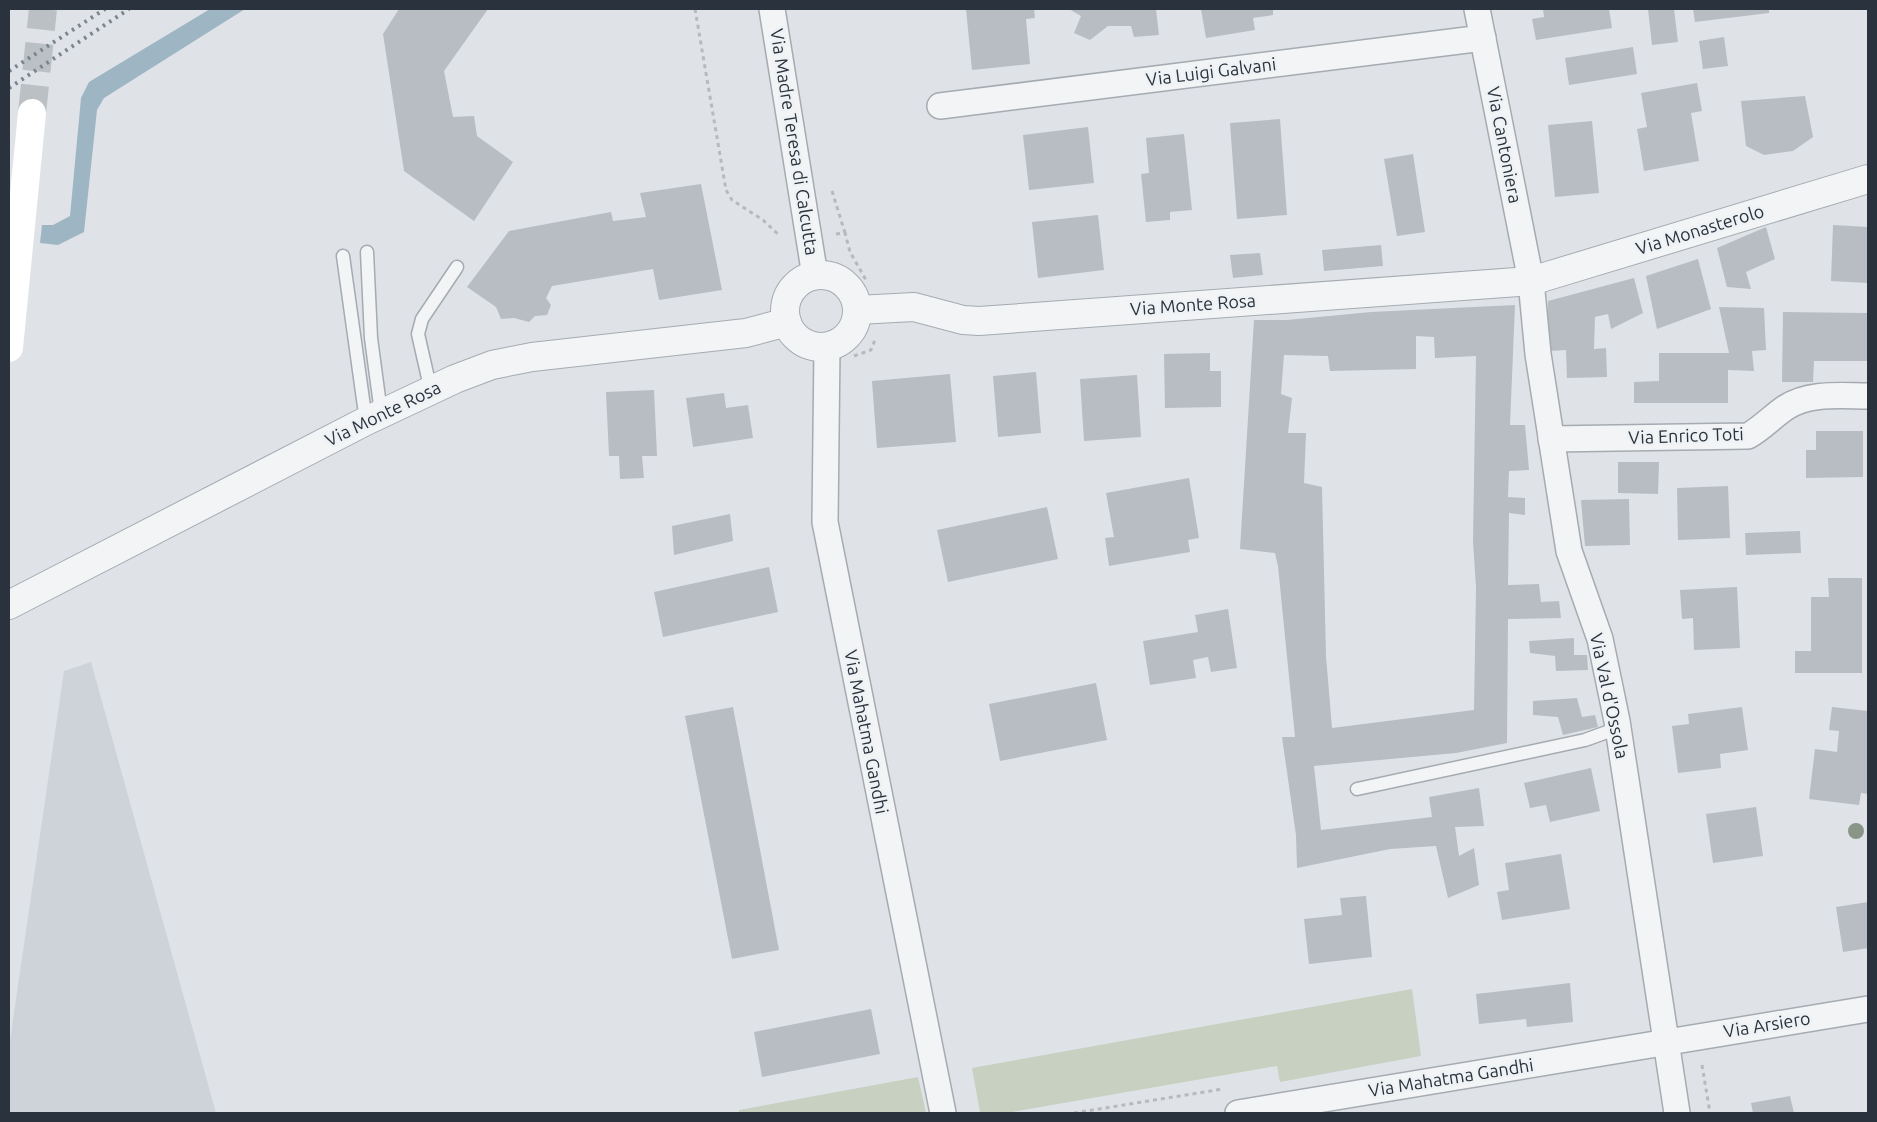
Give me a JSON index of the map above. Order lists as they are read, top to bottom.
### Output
{
  "streets": {
    "street": [
      "Via Luigi Galvani",
      "Via Madre Teresa di Calcutta",
      "Via Cantoniera",
      "Via Monasterolo",
      "Via Monte Rosa",
      "Via Enrico Toti",
      "Via Val d'Ossola",
      "Via Mahatma Gandhi",
      "Via Arsiero"
    ]
  },
  "crossings": [
    ["Via Luigi Galvani", "Via Cantoniera"],
    ["Via Madre Teresa di Calcutta", "Via Monte Rosa"],
    ["Via Madre Teresa di Calcutta", "Via Mahatma Gandhi"],
    ["Via Cantoniera", "Via Monasterolo"],
    ["Via Cantoniera", "Via Monte Rosa"],
    ["Via Cantoniera", "Via Val d'Ossola"],
    ["Via Monasterolo", "Via Monte Rosa"],
    ["Via Monasterolo", "Via Val d'Ossola"],
    ["Via Monte Rosa", "Via Val d'Ossola"],
    ["Via Monte Rosa", "Via Mahatma Gandhi"],
    ["Via Enrico Toti", "Via Val d'Ossola"],
    ["Via Val d'Ossola", "Via Mahatma Gandhi"],
    ["Via Val d'Ossola", "Via Arsiero"],
    ["Via Mahatma Gandhi", "Via Arsiero"]
  ]
}
